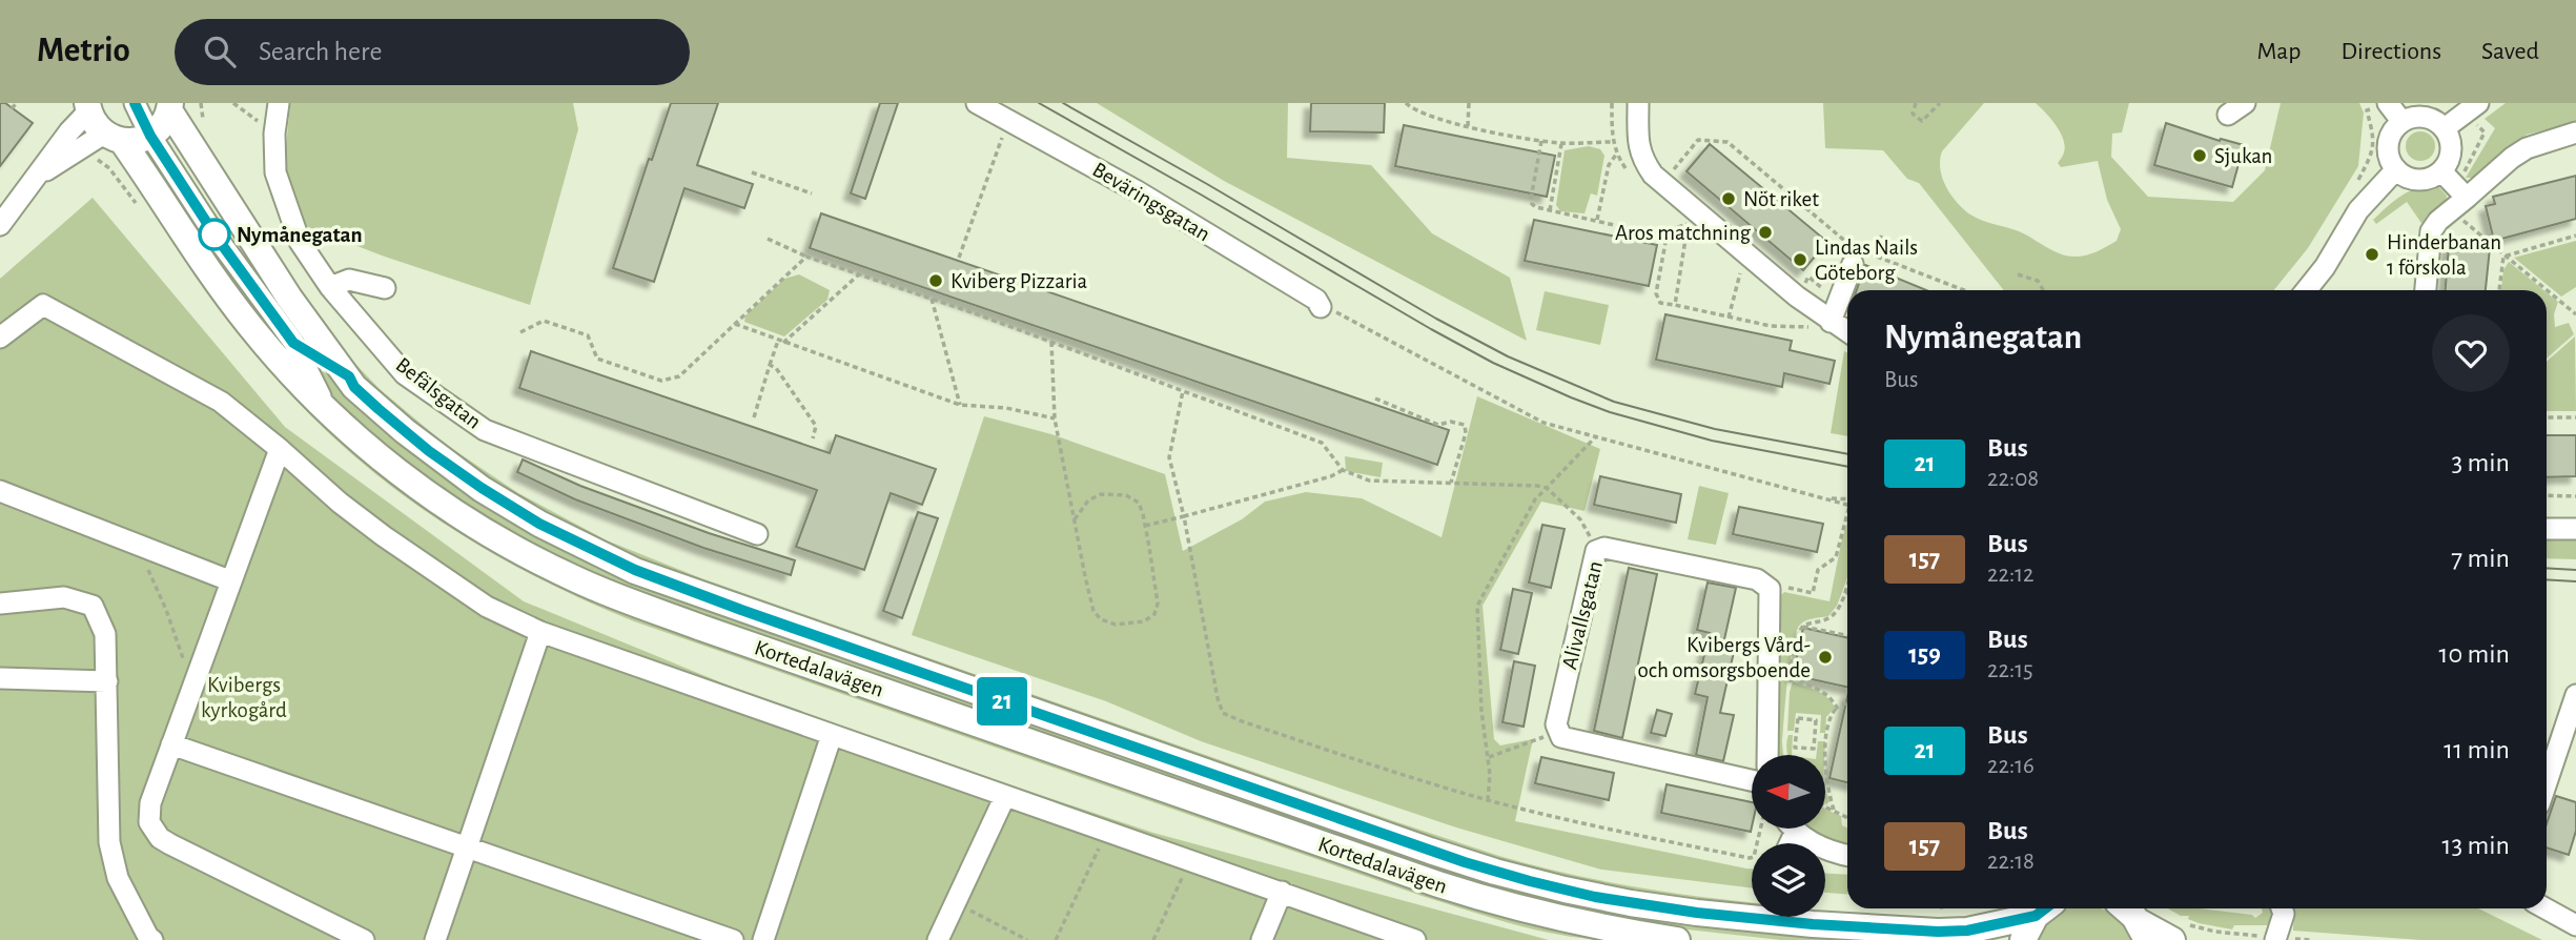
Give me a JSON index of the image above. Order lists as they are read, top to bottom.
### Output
{
  "streets": {
    "main road": ["Kortedalavägen"],
    "street": ["Beväringsgatan", "Befälsgatan", "Alivallsgatan"]
  },
  "parks": ["Kvibergs kyrkogård"],
  "places": [
    "Sjukan",
    "Nöt riket",
    "Aros matchning",
    "Nymånegatan",
    "Hinderbanan 1 förskola",
    "Lindas Nails Göteborg",
    "Kviberg Pizzaria",
    "Kvibergs Vård- och omsorgsboende"
  ],
  "lines": ["bus line 21"],
  "north": "left",
  "page": {
    "header": "Metrio",
    "search": "Search here",
    "nav": ["Map", "Directions", "Saved"],
    "on_map": "21",
    "heading": ["Nymånegatan", "Bus"],
    "list": [
      {
        "mark": "21",
        "name": "Bus",
        "note": "22:08",
        "value": "3 min"
      },
      {
        "mark": "157",
        "name": "Bus",
        "note": "22:12",
        "value": "7 min"
      },
      {
        "mark": "159",
        "name": "Bus",
        "note": "22:15",
        "value": "10 min"
      },
      {
        "mark": "21",
        "name": "Bus",
        "note": "22:16",
        "value": "11 min"
      },
      {
        "mark": "157",
        "name": "Bus",
        "note": "22:18",
        "value": "13 min"
      }
    ]
  }
}
